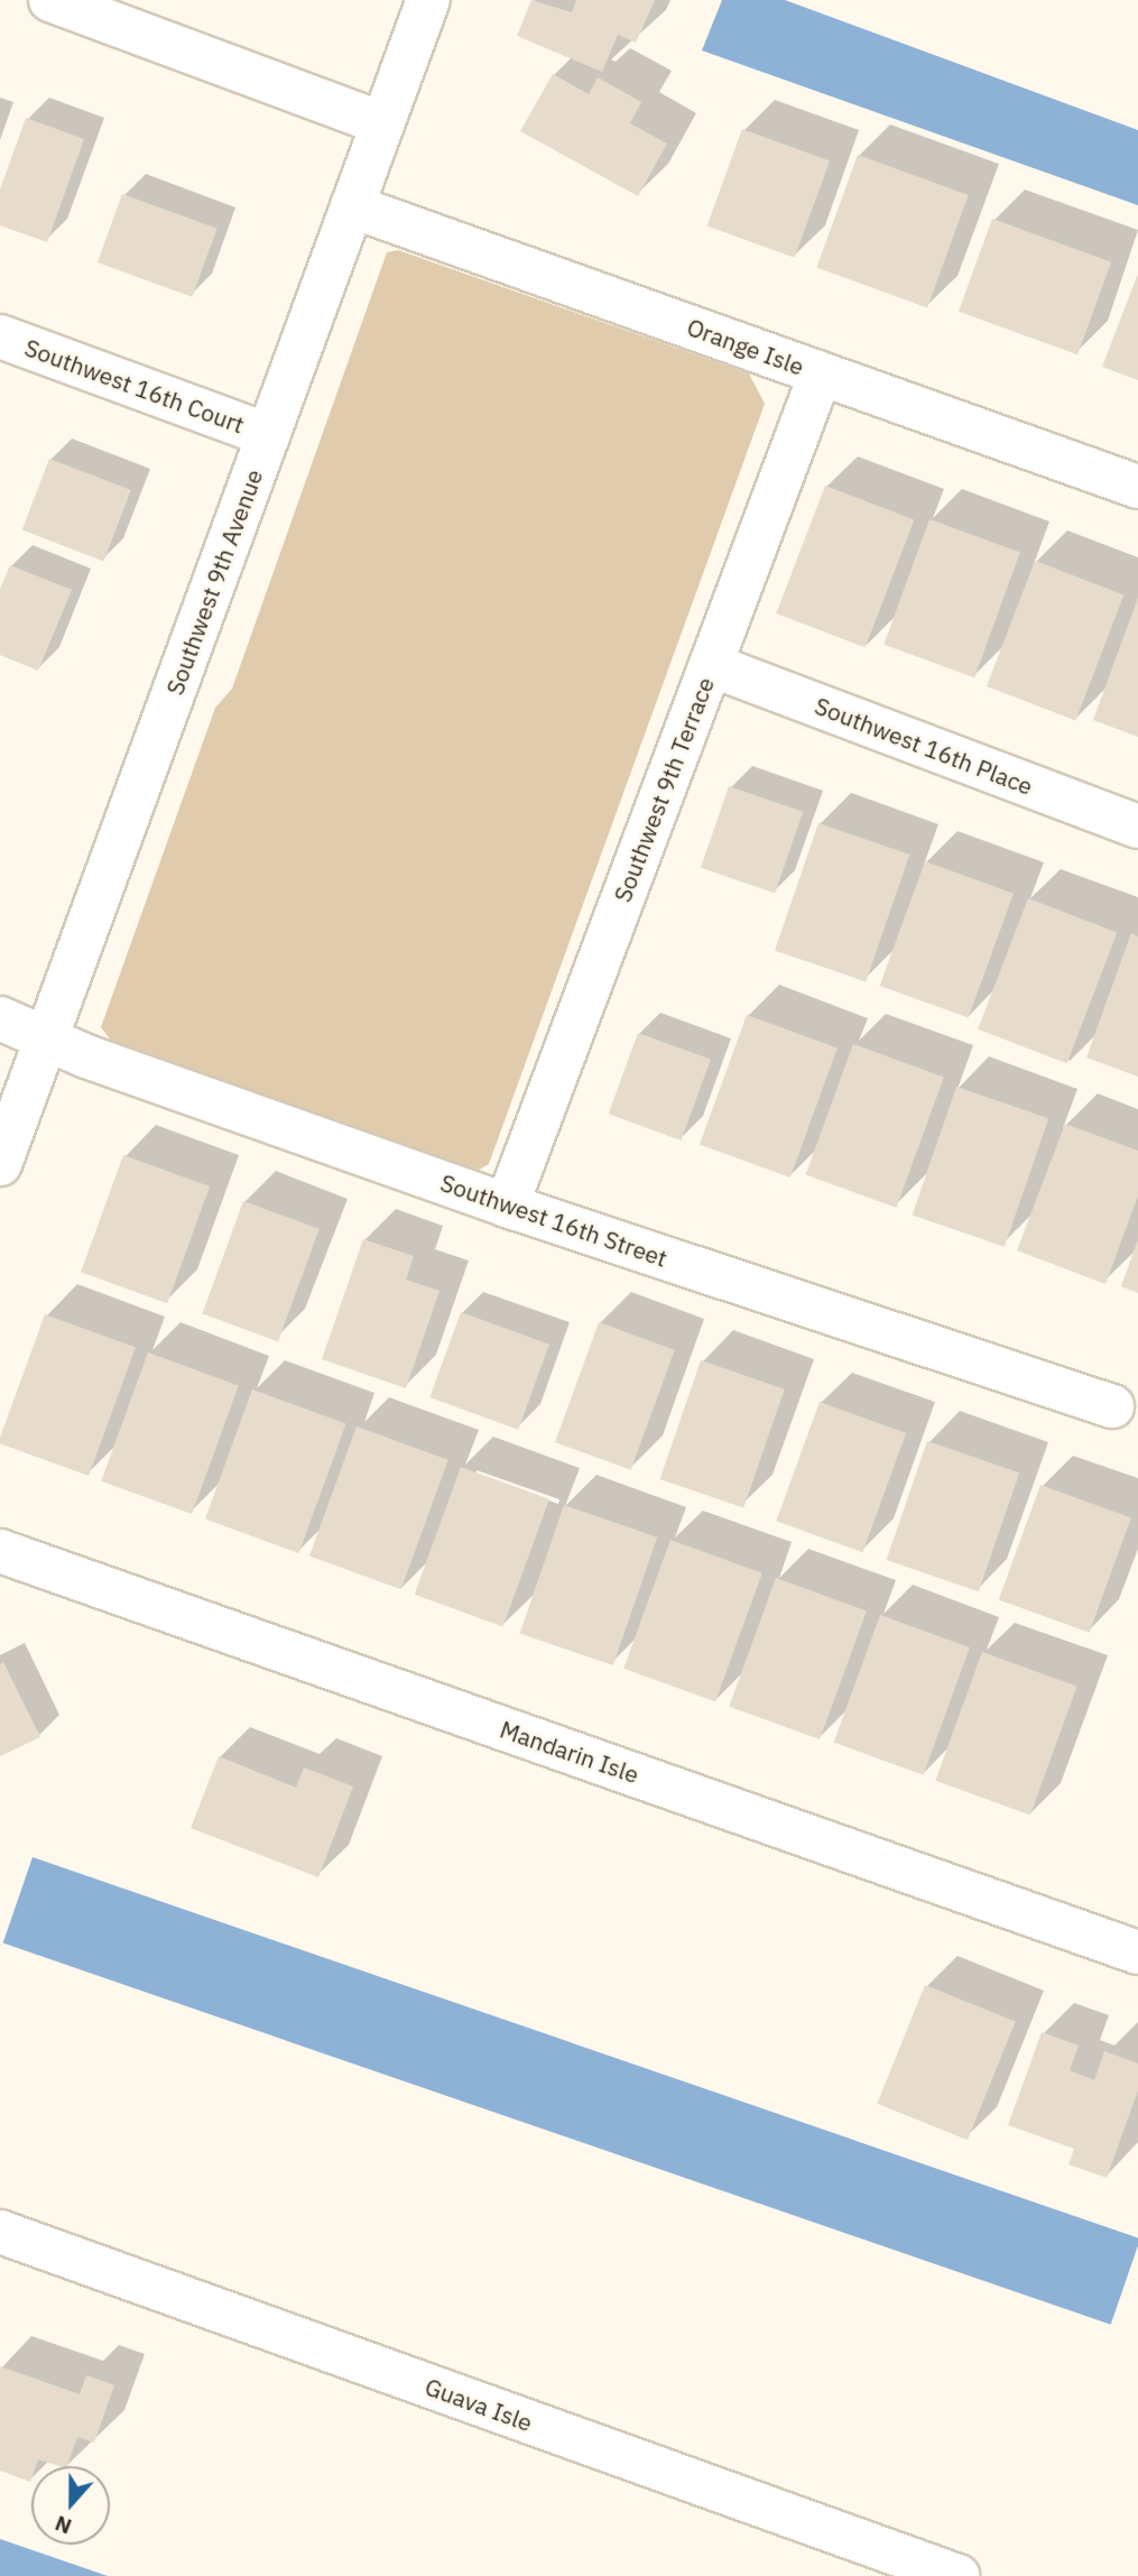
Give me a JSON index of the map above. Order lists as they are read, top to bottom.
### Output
{
  "streets": {
    "street": [
      "Orange Isle",
      "Southwest 16th Court",
      "Southwest 9th Avenue",
      "Southwest 16th Place",
      "Southwest 9th Terrace",
      "Southwest 16th Street",
      "Mandarin Isle",
      "Guava Isle"
    ]
  },
  "crossings": [
    ["Orange Isle", "Southwest 9th Avenue"],
    ["Orange Isle", "Southwest 9th Terrace"],
    ["Southwest 16th Court", "Southwest 9th Avenue"],
    ["Southwest 9th Avenue", "Southwest 16th Street"],
    ["Southwest 16th Place", "Southwest 9th Terrace"],
    ["Southwest 9th Terrace", "Southwest 16th Street"]
  ],
  "north": "bottom"
}
